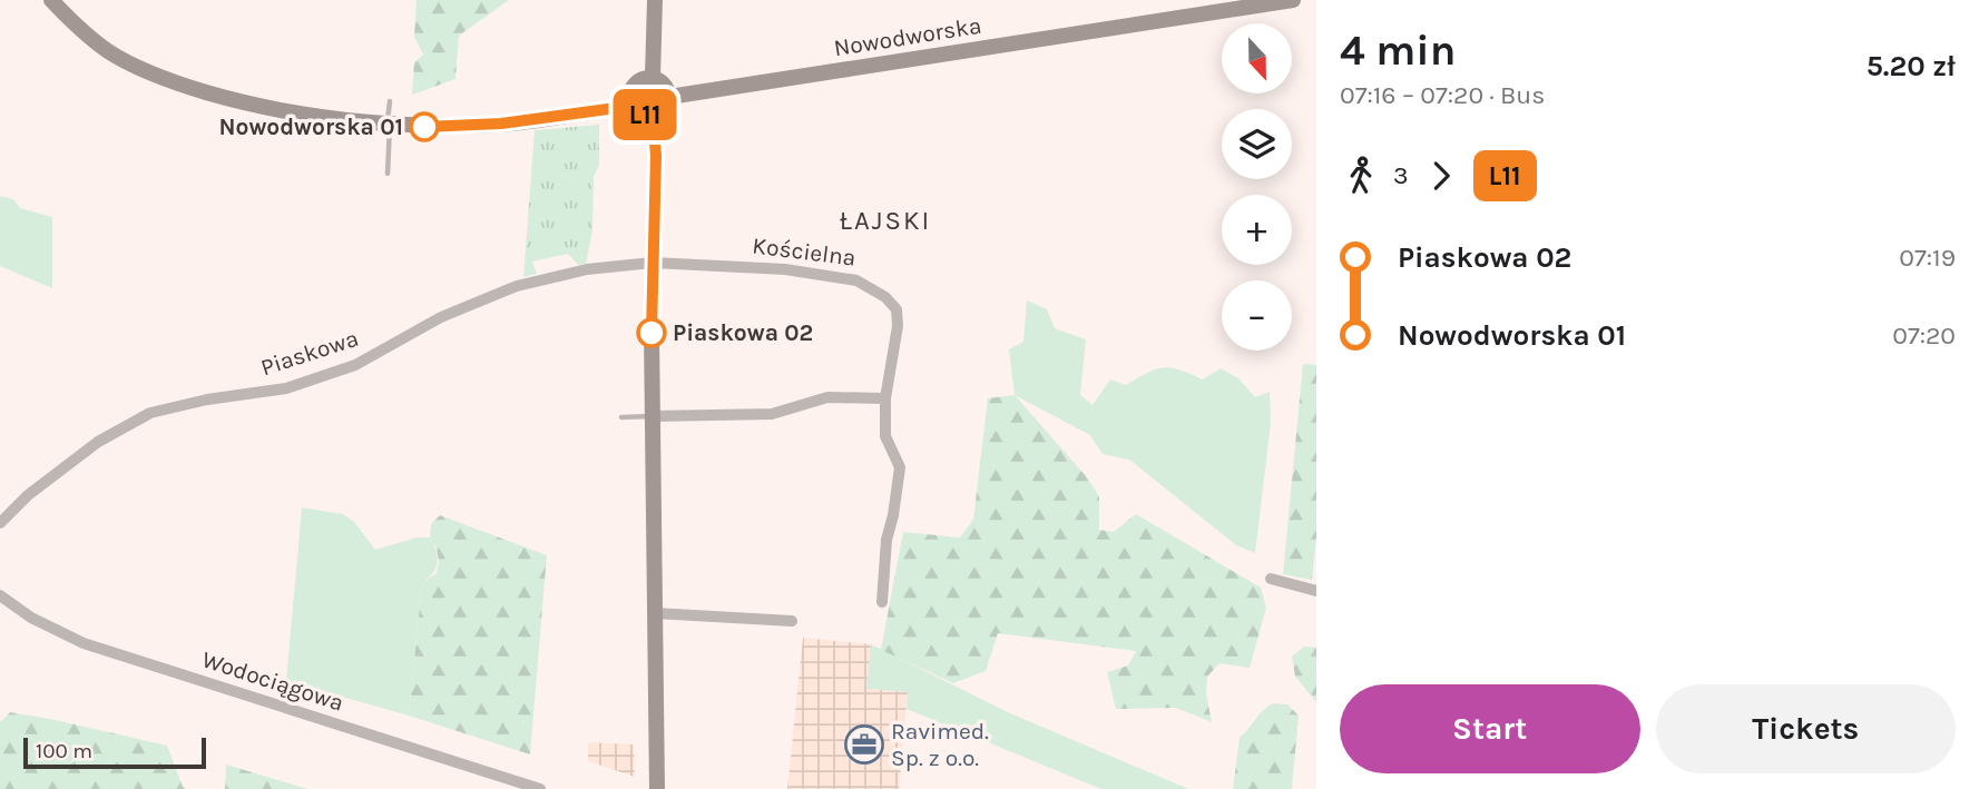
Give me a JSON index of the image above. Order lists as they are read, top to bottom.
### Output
{
  "streets": {
    "main road": ["Nowodworska"],
    "street": ["Kościelna", "Piaskowa", "Wodociągowa"]
  },
  "crossings": [
    ["Kościelna", "Piaskowa"]
  ],
  "districts": ["ŁAJSKI"],
  "places": {
    "other": ["Nowodworska 01", "Piaskowa 02"],
    "office": ["Ravimed. Sp. z o.o."]
  },
  "lines": ["bus line L11"],
  "scale_bar": "100 m",
  "north": "bottom",
  "page": {
    "on_map": "L11",
    "heading": ["4 min", "07:16 – 07:20 · Bus", "5.20 zł"],
    "map_buttons": ["+", "−"],
    "legs": ["3", "L11"],
    "list": [
      {
        "name": "Piaskowa 02",
        "value": "07:19"
      },
      {
        "name": "Nowodworska 01",
        "value": "07:20"
      }
    ],
    "buttons": ["Start", "Tickets"],
    "scale": "100 m"
  }
}
